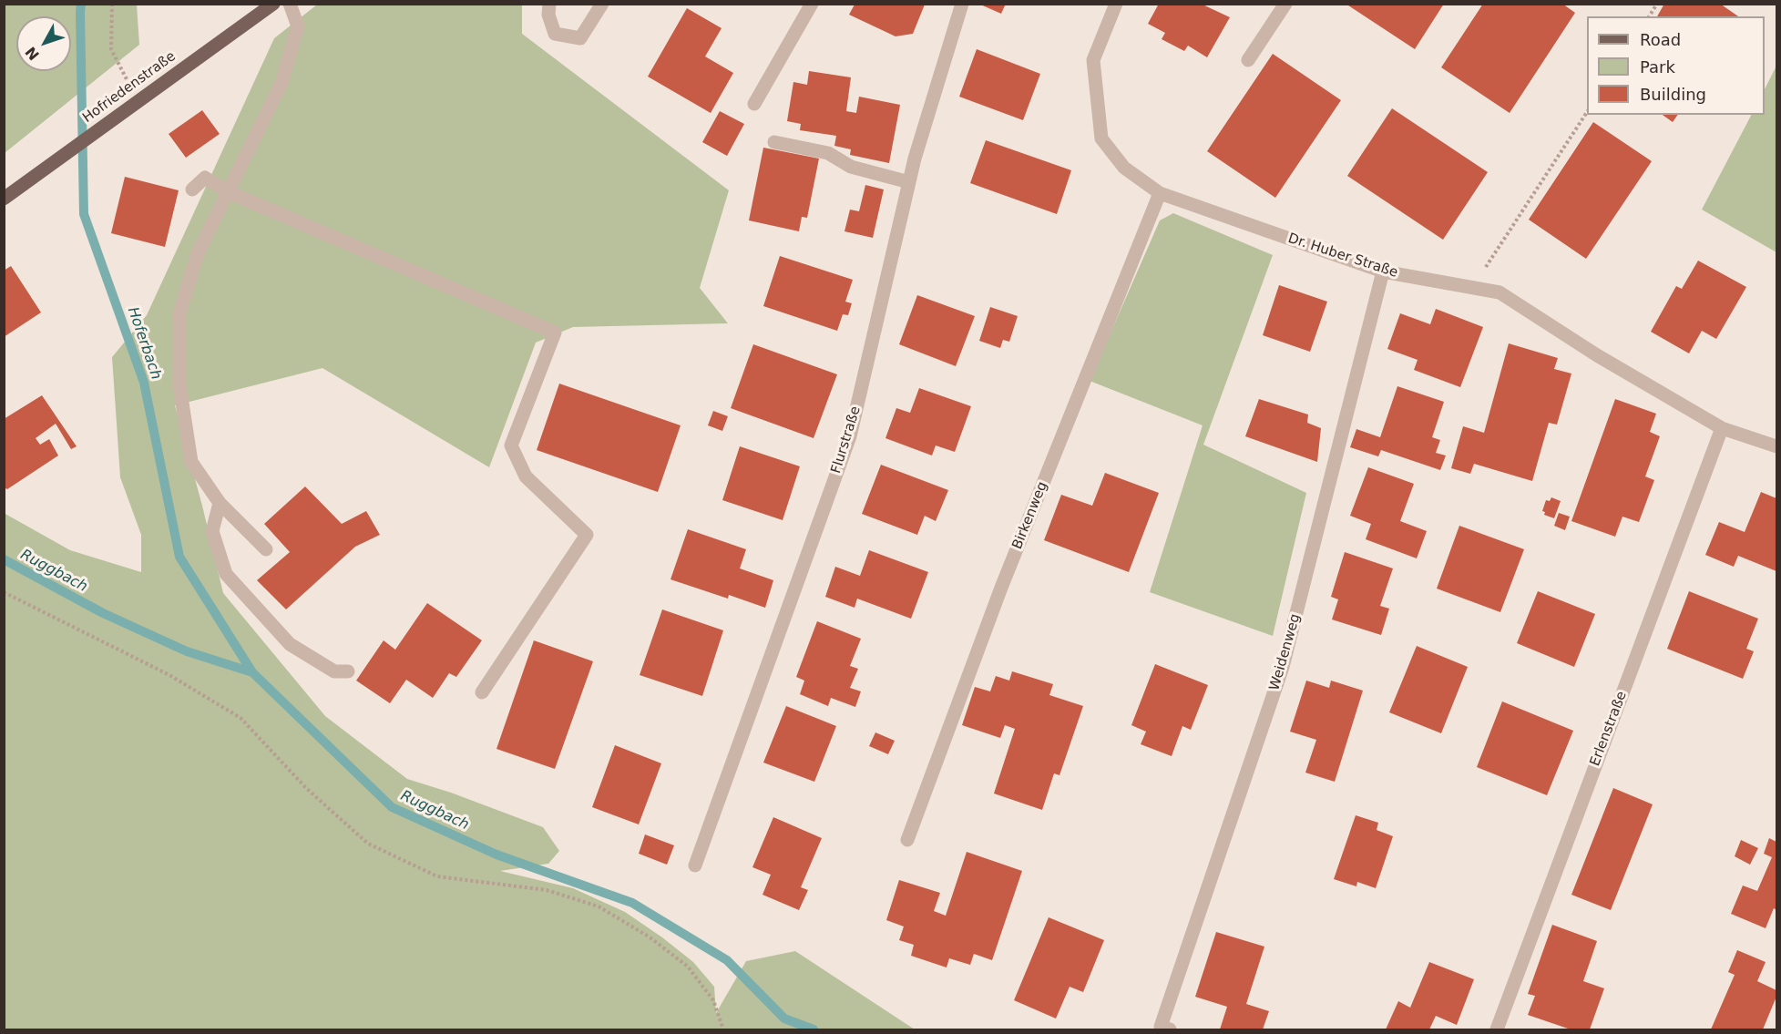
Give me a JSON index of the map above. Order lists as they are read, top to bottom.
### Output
{
  "streets": {
    "main road": ["Hofriedenstraße"],
    "street": [
      "Dr. Huber Straße",
      "Flurstraße",
      "Birkenweg",
      "Weidenweg",
      "Erlenstraße"
    ]
  },
  "crossings": [
    ["Dr. Huber Straße", "Birkenweg"],
    ["Dr. Huber Straße", "Weidenweg"],
    ["Dr. Huber Straße", "Erlenstraße"]
  ],
  "water": ["Hoferbach", "Ruggbach"],
  "legend": ["Road", "Park", "Building"],
  "north": "bottom left"
}
